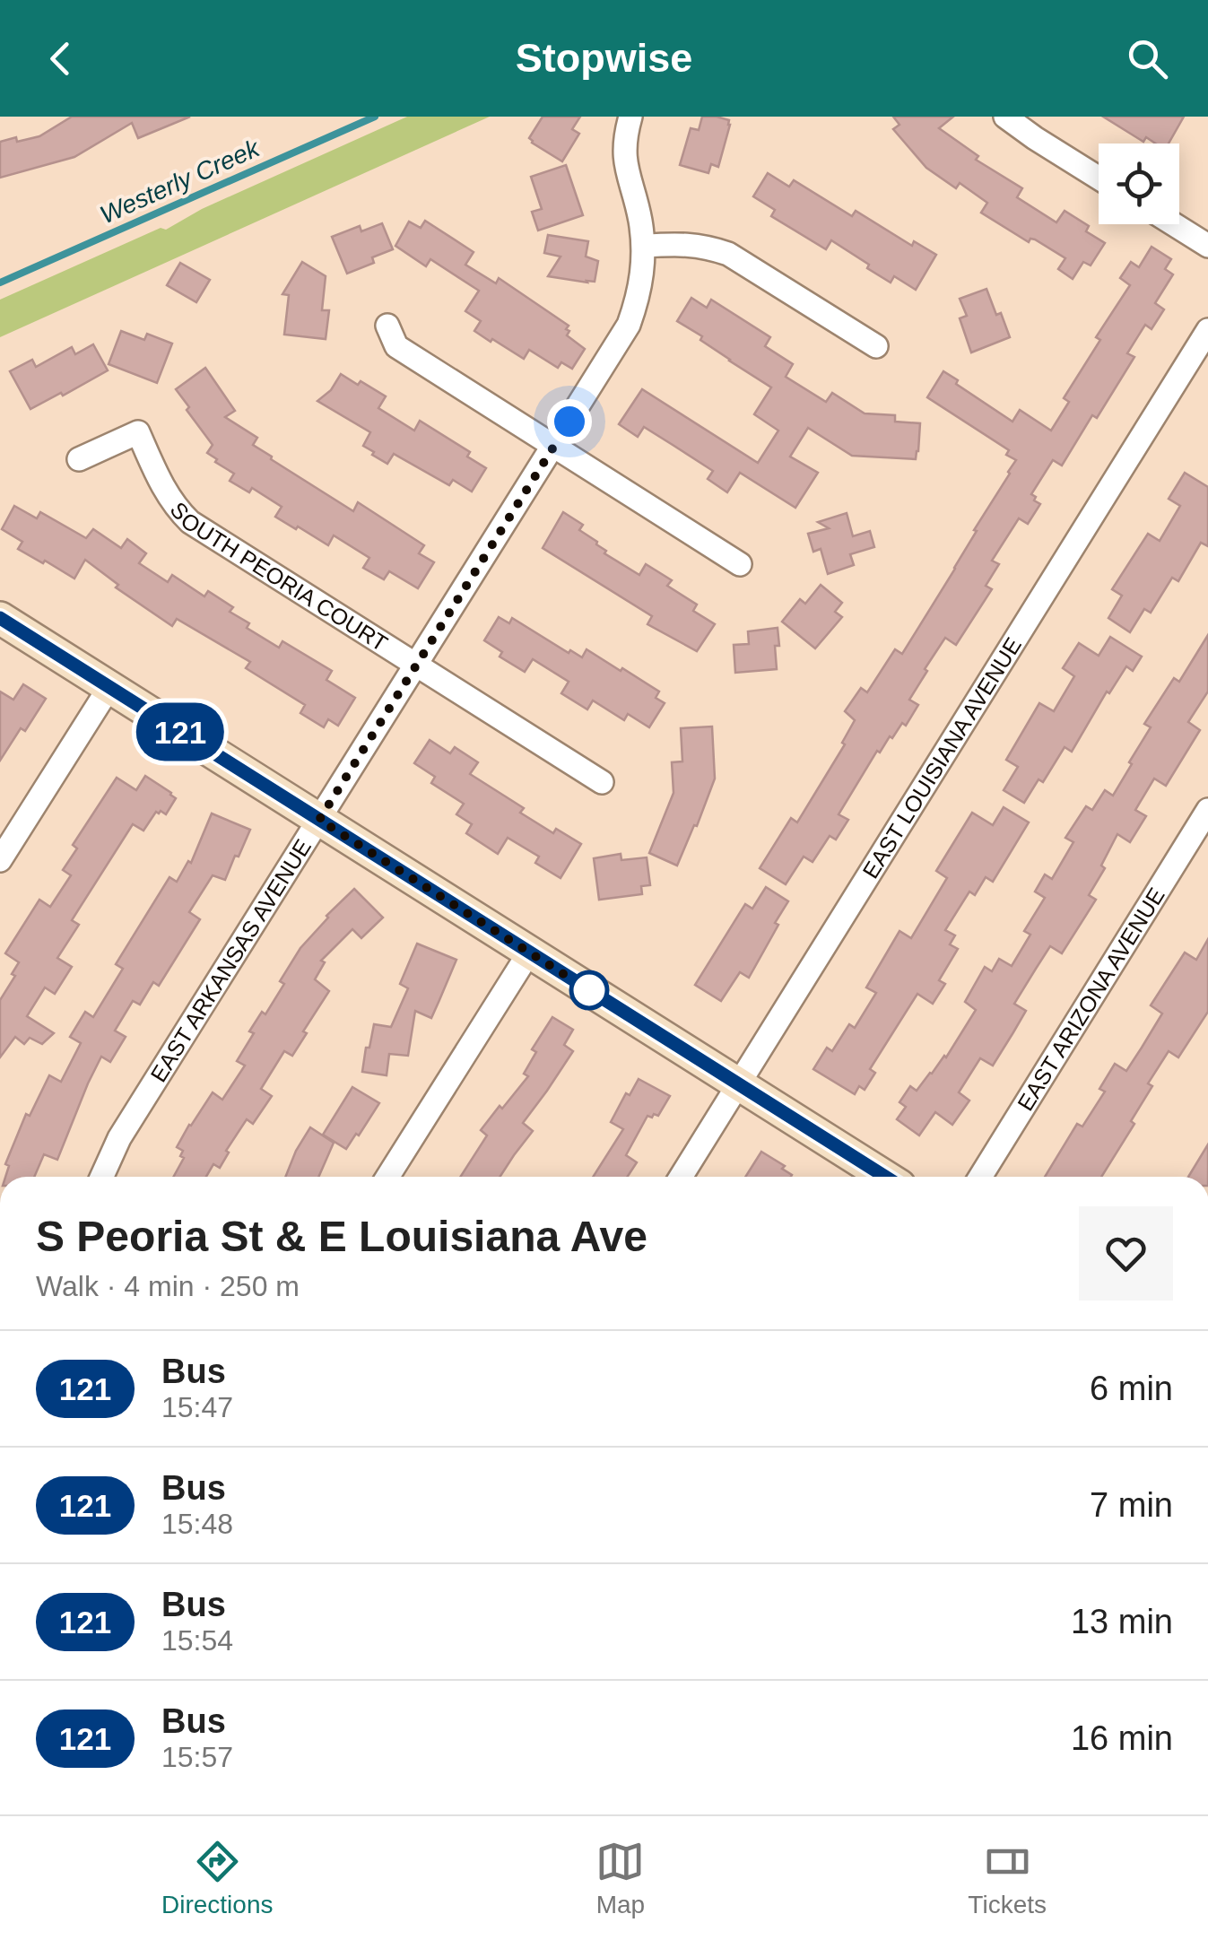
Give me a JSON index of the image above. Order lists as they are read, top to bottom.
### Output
{
  "streets": {
    "street": [
      "SOUTH PEORIA COURT",
      "EAST LOUISIANA AVENUE",
      "EAST ARKANSAS AVENUE",
      "EAST ARIZONA AVENUE"
    ]
  },
  "crossings": [
    ["SOUTH PEORIA COURT", "EAST ARKANSAS AVENUE"]
  ],
  "water": ["Westerly Creek"],
  "lines": ["bus line 121"],
  "page": {
    "header": "Stopwise",
    "on_map": "121",
    "heading": ["S Peoria St & E Louisiana Ave", "Walk · 4 min · 250 m"],
    "list": [
      {
        "mark": "121",
        "name": "Bus",
        "note": "15:47",
        "value": "6 min"
      },
      {
        "mark": "121",
        "name": "Bus",
        "note": "15:48",
        "value": "7 min"
      },
      {
        "mark": "121",
        "name": "Bus",
        "note": "15:54",
        "value": "13 min"
      },
      {
        "mark": "121",
        "name": "Bus",
        "note": "15:57",
        "value": "16 min"
      }
    ],
    "tabs": ["Directions", "Map", "Tickets"]
  }
}
